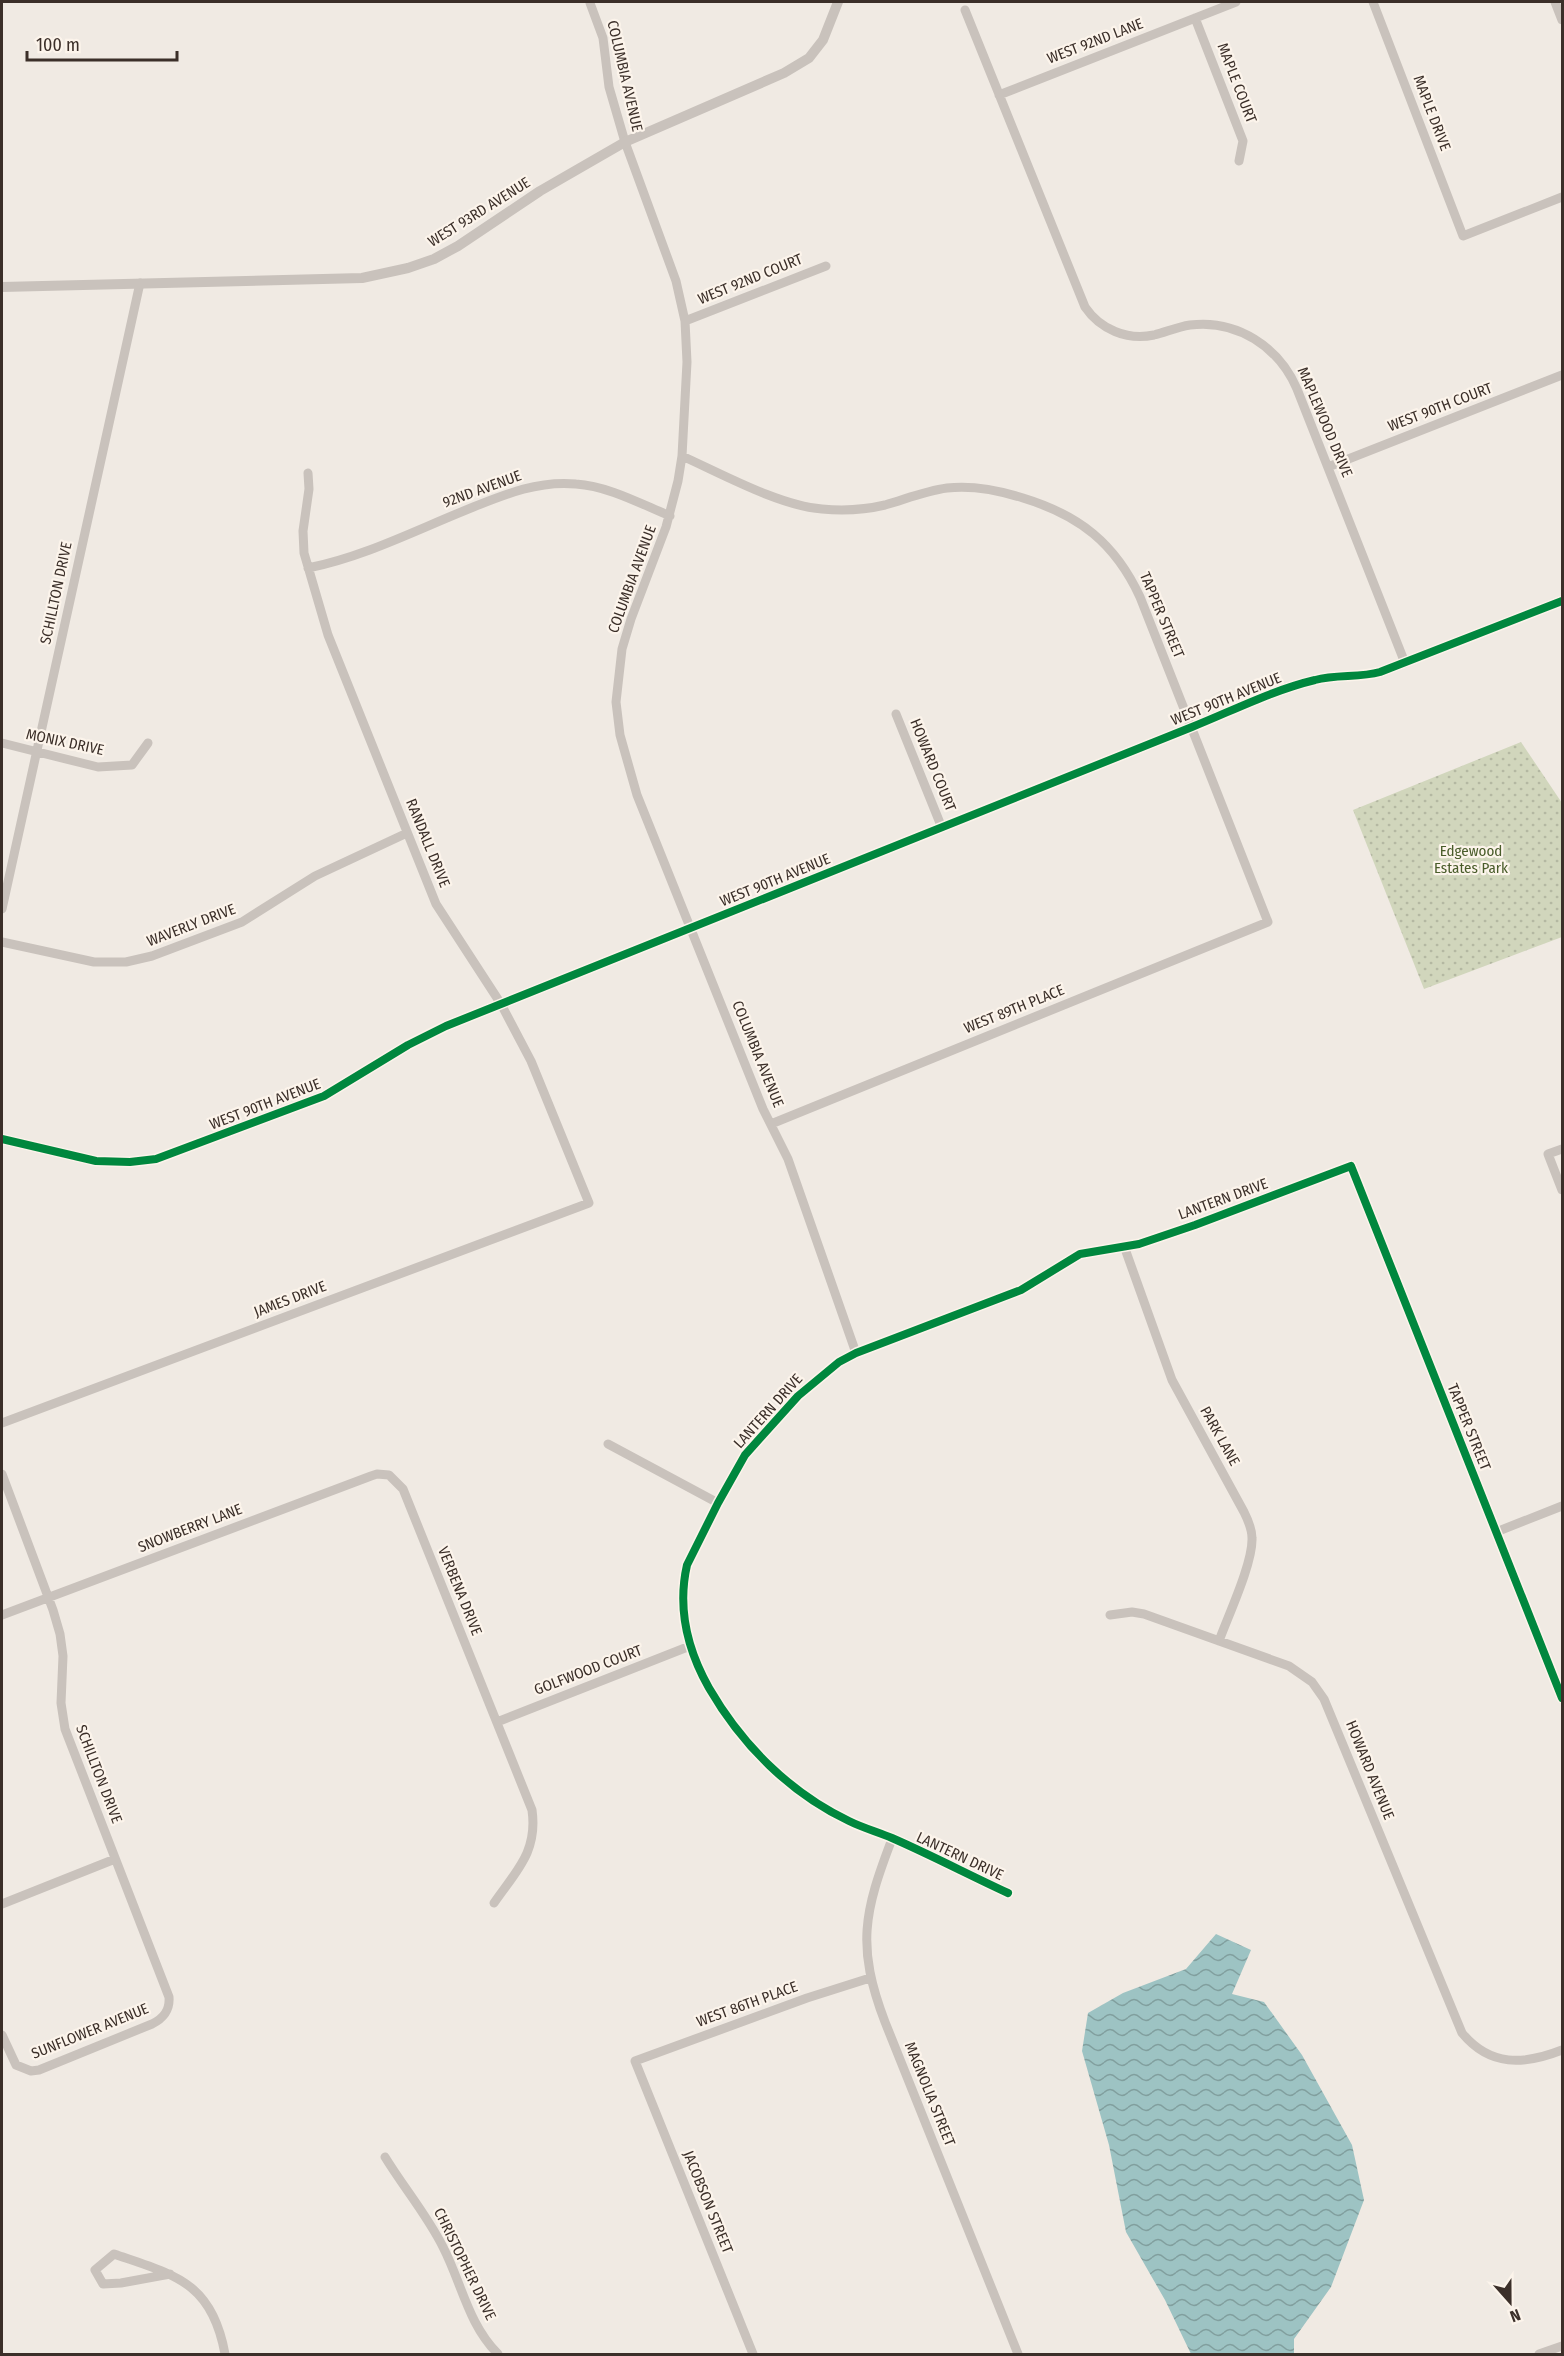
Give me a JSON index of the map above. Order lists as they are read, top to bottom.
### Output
{
  "streets": {
    "street": [
      "WEST 92ND LANE",
      "COLUMBIA AVENUE",
      "MAPLE COURT",
      "MAPLE DRIVE",
      "WEST 93RD AVENUE",
      "WEST 92ND COURT",
      "WEST 90TH COURT",
      "MAPLEWOOD DRIVE",
      "92ND AVENUE",
      "SCHILLTON DRIVE",
      "TAPPER STREET",
      "WEST 90TH AVENUE",
      "MONIX DRIVE",
      "HOWARD COURT",
      "RANDALL DRIVE",
      "WAVERLY DRIVE",
      "WEST 89TH PLACE",
      "LANTERN DRIVE",
      "JAMES DRIVE",
      "PARK LANE",
      "SNOWBERRY LANE",
      "VERBENA DRIVE",
      "GOLFWOOD COURT",
      "HOWARD AVENUE",
      "WEST 86TH PLACE",
      "SUNFLOWER AVENUE",
      "MAGNOLIA STREET",
      "JACOBSON STREET",
      "CHRISTOPHER DRIVE"
    ]
  },
  "crossings": [
    ["WEST 92ND LANE", "MAPLE COURT"],
    ["WEST 92ND LANE", "MAPLEWOOD DRIVE"],
    ["COLUMBIA AVENUE", "WEST 93RD AVENUE"],
    ["COLUMBIA AVENUE", "WEST 92ND COURT"],
    ["COLUMBIA AVENUE", "92ND AVENUE"],
    ["COLUMBIA AVENUE", "TAPPER STREET"],
    ["COLUMBIA AVENUE", "WEST 90TH AVENUE"],
    ["COLUMBIA AVENUE", "WEST 89TH PLACE"],
    ["COLUMBIA AVENUE", "LANTERN DRIVE"],
    ["WEST 93RD AVENUE", "SCHILLTON DRIVE"],
    ["WEST 90TH COURT", "MAPLEWOOD DRIVE"],
    ["MAPLEWOOD DRIVE", "WEST 90TH AVENUE"],
    ["92ND AVENUE", "RANDALL DRIVE"],
    ["SCHILLTON DRIVE", "MONIX DRIVE"],
    ["SCHILLTON DRIVE", "SNOWBERRY LANE"],
    ["SCHILLTON DRIVE", "SUNFLOWER AVENUE"],
    ["TAPPER STREET", "WEST 90TH AVENUE"],
    ["TAPPER STREET", "WEST 89TH PLACE"],
    ["TAPPER STREET", "LANTERN DRIVE"],
    ["WEST 90TH AVENUE", "HOWARD COURT"],
    ["WEST 90TH AVENUE", "RANDALL DRIVE"],
    ["RANDALL DRIVE", "WAVERLY DRIVE"],
    ["RANDALL DRIVE", "JAMES DRIVE"],
    ["LANTERN DRIVE", "PARK LANE"],
    ["LANTERN DRIVE", "GOLFWOOD COURT"],
    ["LANTERN DRIVE", "MAGNOLIA STREET"],
    ["PARK LANE", "HOWARD AVENUE"],
    ["SNOWBERRY LANE", "VERBENA DRIVE"],
    ["VERBENA DRIVE", "GOLFWOOD COURT"],
    ["WEST 86TH PLACE", "MAGNOLIA STREET"],
    ["WEST 86TH PLACE", "JACOBSON STREET"]
  ],
  "parks": ["Edgewood Estates Park"],
  "scale_bar": "100 m",
  "north": "bottom"
}
